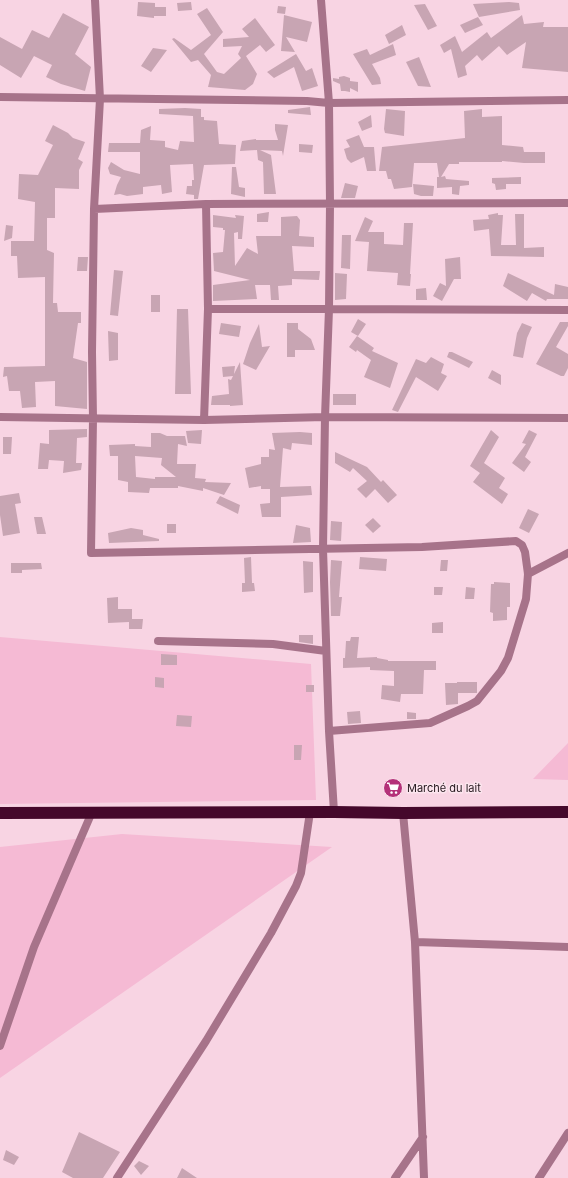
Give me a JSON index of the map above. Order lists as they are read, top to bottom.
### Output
{
  "places": {
    "supermarket": ["Marché du lait"]
  }
}
